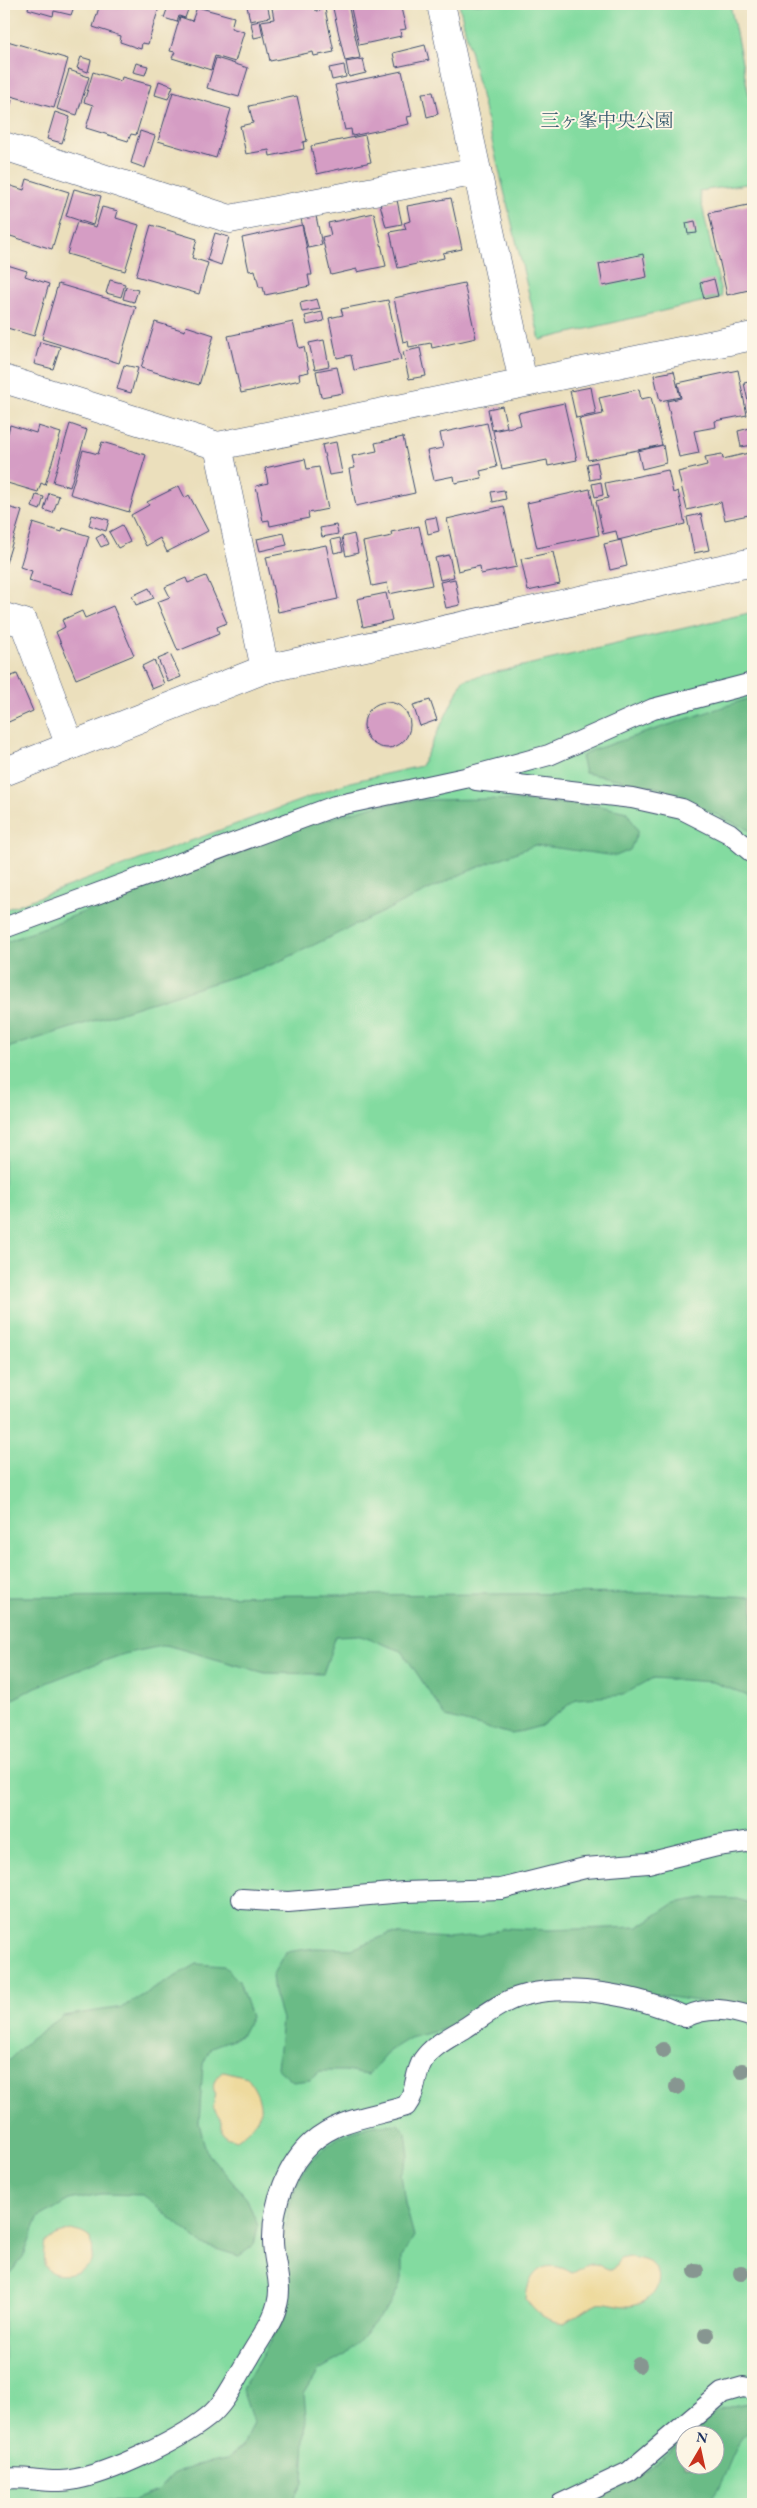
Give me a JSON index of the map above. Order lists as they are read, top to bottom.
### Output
{
  "parks": ["三ヶ峯中央公園"],
  "north": "top"
}
